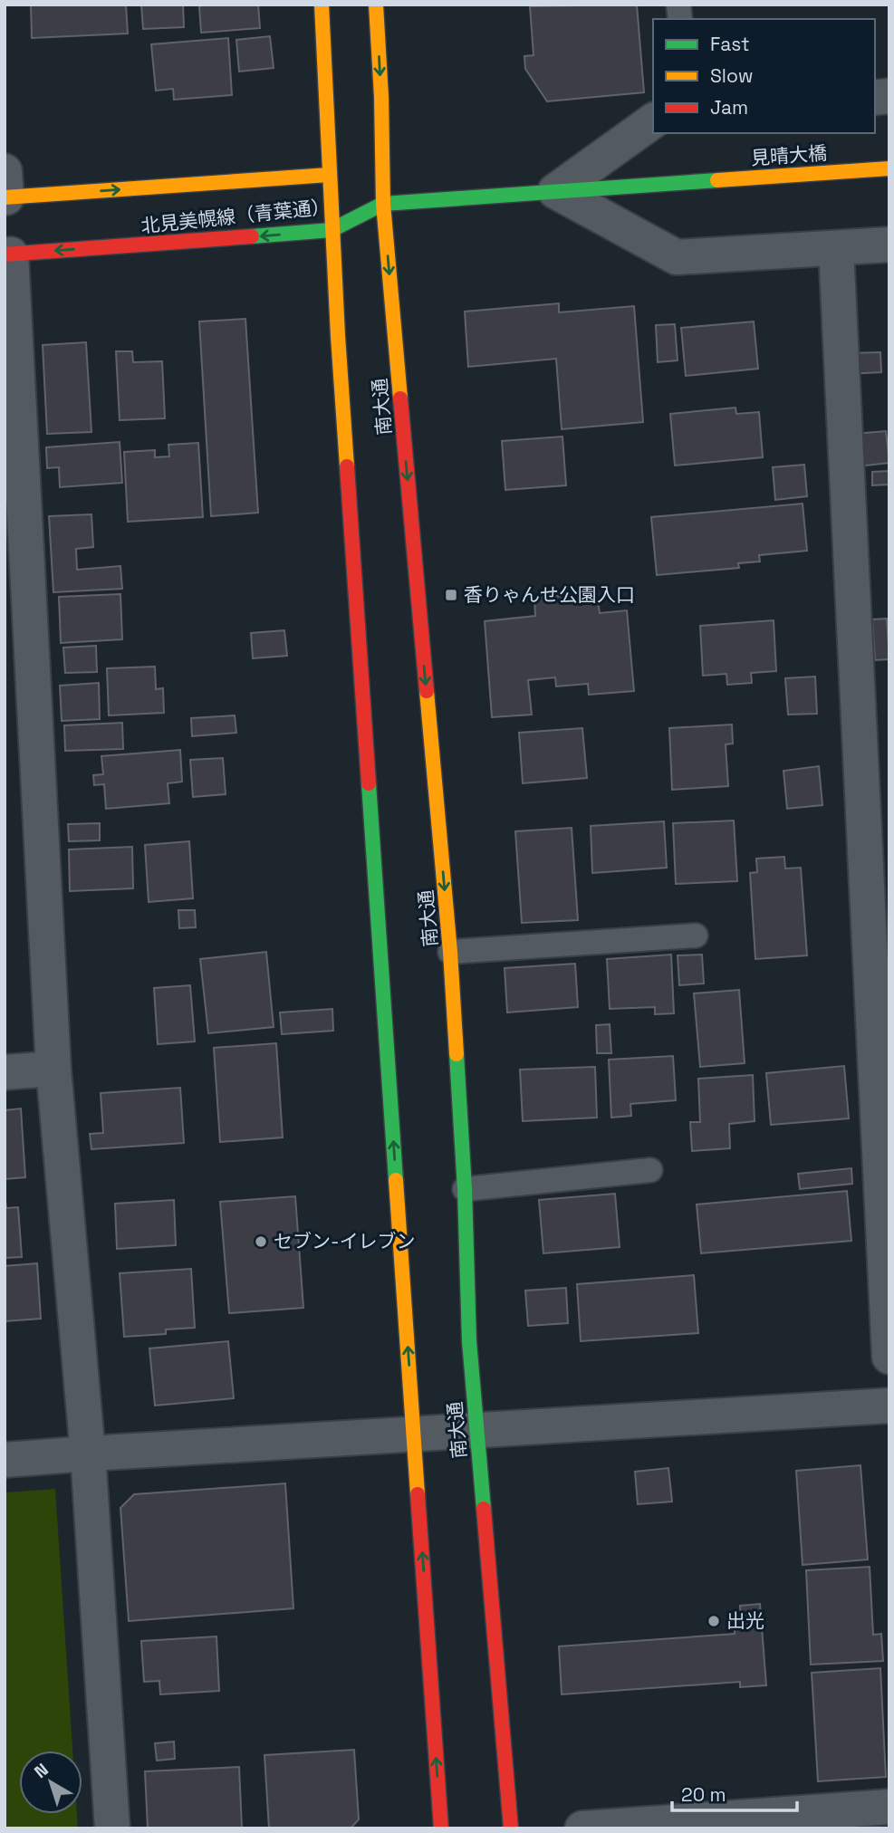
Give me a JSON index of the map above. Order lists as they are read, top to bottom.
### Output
{
  "streets": {
    "street": ["見晴大橋", "北見美幌線（青葉通）", "南大通"]
  },
  "crossings": [
    ["見晴大橋", "北見美幌線（青葉通）"],
    ["北見美幌線（青葉通）", "南大通"]
  ],
  "places": {
    "transit": ["香りゃんせ公園入口"],
    "other": ["セブン-イレブン", "出光"]
  },
  "legend": ["Fast", "Slow", "Jam"],
  "scale_bar": "20 m",
  "north": "top left"
}
